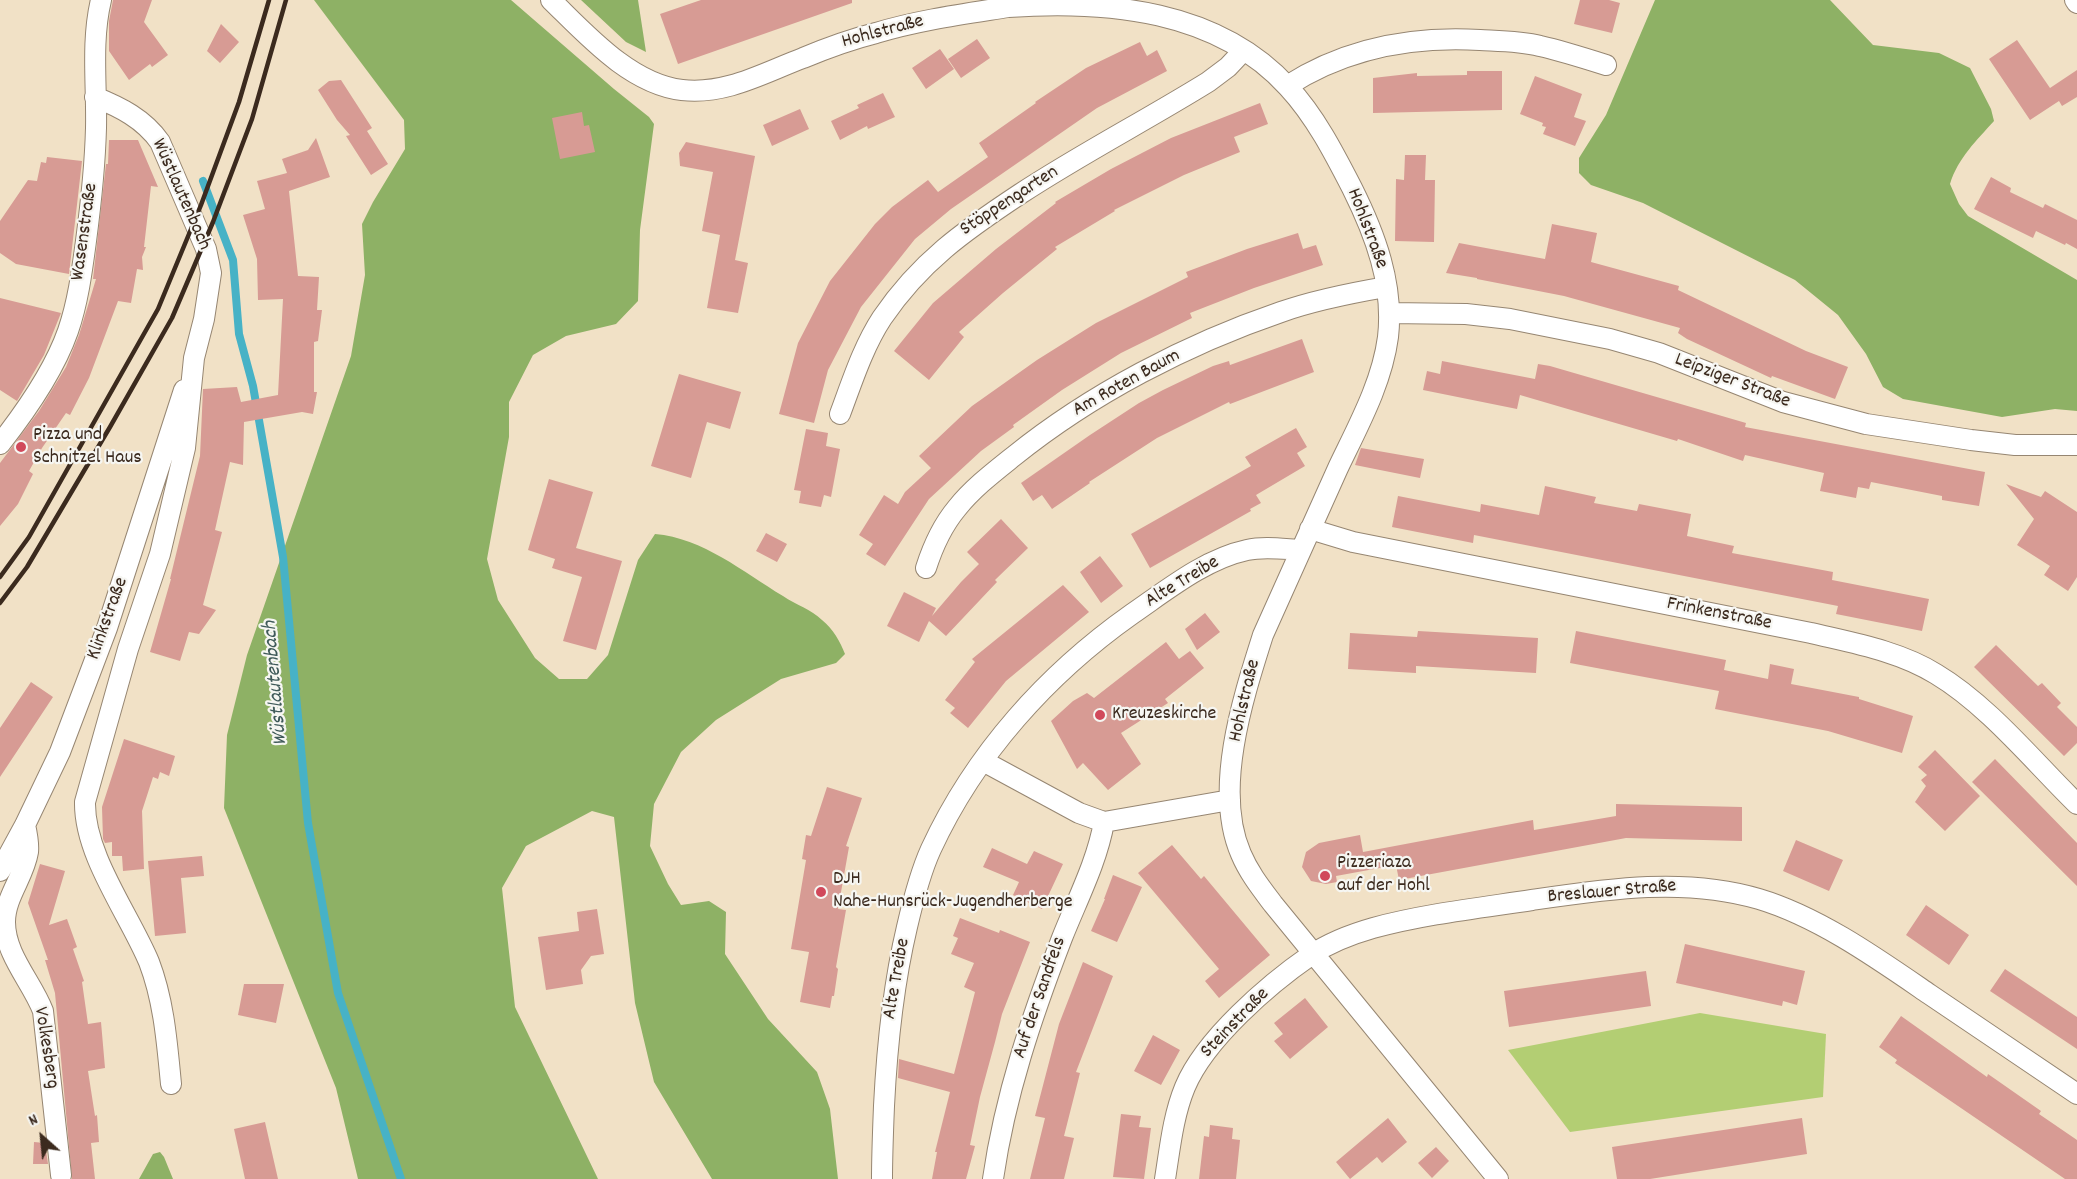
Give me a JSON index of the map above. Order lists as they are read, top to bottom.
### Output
{
  "streets": {
    "street": [
      "Hohlstraße",
      "Wüstlautenbach",
      "Stöppengarten",
      "Wasenstraße",
      "Leipziger Straße",
      "Am Roten Baum",
      "Alte Treibe",
      "Frinkenstraße",
      "Klinkstraße",
      "Breslauer Straße",
      "Auf der Sandfels",
      "Steinstraße",
      "Volkesberg"
    ]
  },
  "crossings": [
    ["Hohlstraße", "Stöppengarten"],
    ["Hohlstraße", "Leipziger Straße"],
    ["Hohlstraße", "Am Roten Baum"],
    ["Hohlstraße", "Alte Treibe"],
    ["Hohlstraße", "Frinkenstraße"],
    ["Hohlstraße", "Breslauer Straße"],
    ["Hohlstraße", "Steinstraße"],
    ["Wüstlautenbach", "Wasenstraße"],
    ["Wüstlautenbach", "Klinkstraße"],
    ["Klinkstraße", "Volkesberg"],
    ["Breslauer Straße", "Steinstraße"]
  ],
  "water": ["Wüstlautenbach"],
  "places": [
    "Pizza und Schnitzel Haus",
    "Kreuzeskirche",
    "Pizzeriaza auf der Hohl",
    "DJH Nahe-Hunsrück-Jugendherberge"
  ],
  "north": "top left"
}
